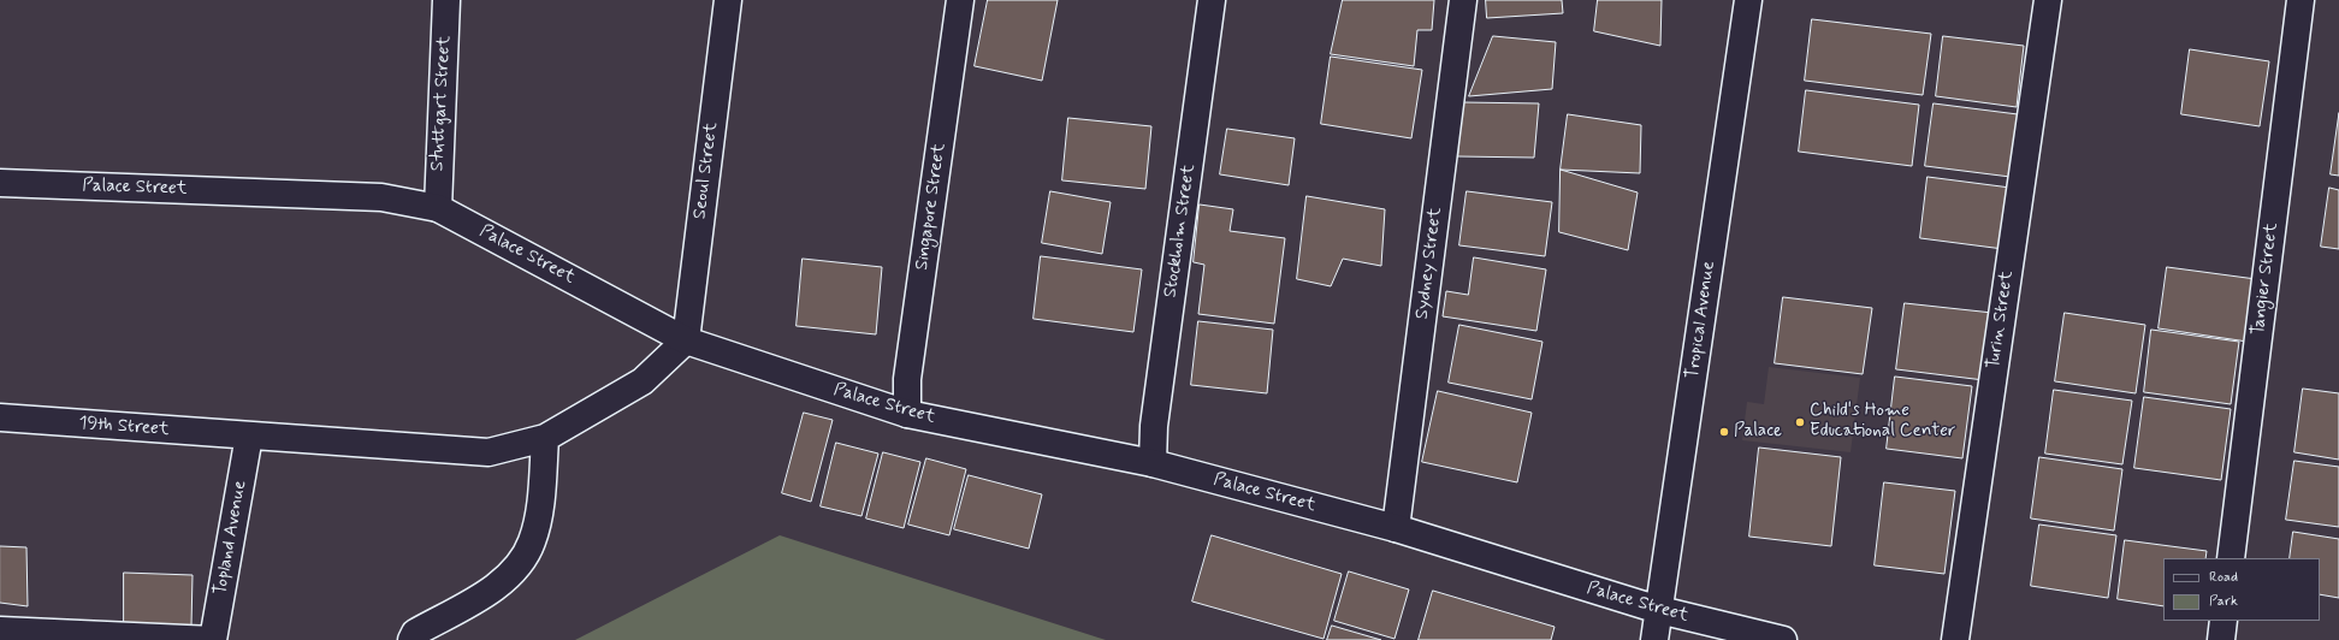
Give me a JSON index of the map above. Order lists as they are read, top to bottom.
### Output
{
  "streets": {
    "street": [
      "Stuttgart Street",
      "Seoul Street",
      "Palace Street",
      "Singapore Street",
      "Stockholm Street",
      "Sydney Street",
      "Tangier Street",
      "Tropical Avenue",
      "Turin Street",
      "19th Street",
      "Topland Avenue"
    ]
  },
  "crossings": [
    ["Stuttgart Street", "Palace Street"],
    ["Seoul Street", "Palace Street"],
    ["Seoul Street", "19th Street"],
    ["Palace Street", "Singapore Street"],
    ["Palace Street", "Stockholm Street"],
    ["Palace Street", "Sydney Street"],
    ["Palace Street", "Tropical Avenue"],
    ["Palace Street", "19th Street"],
    ["19th Street", "Topland Avenue"]
  ],
  "places": ["Child's Home Educational Center", "Palace"],
  "legend": ["Road", "Park"]
}
